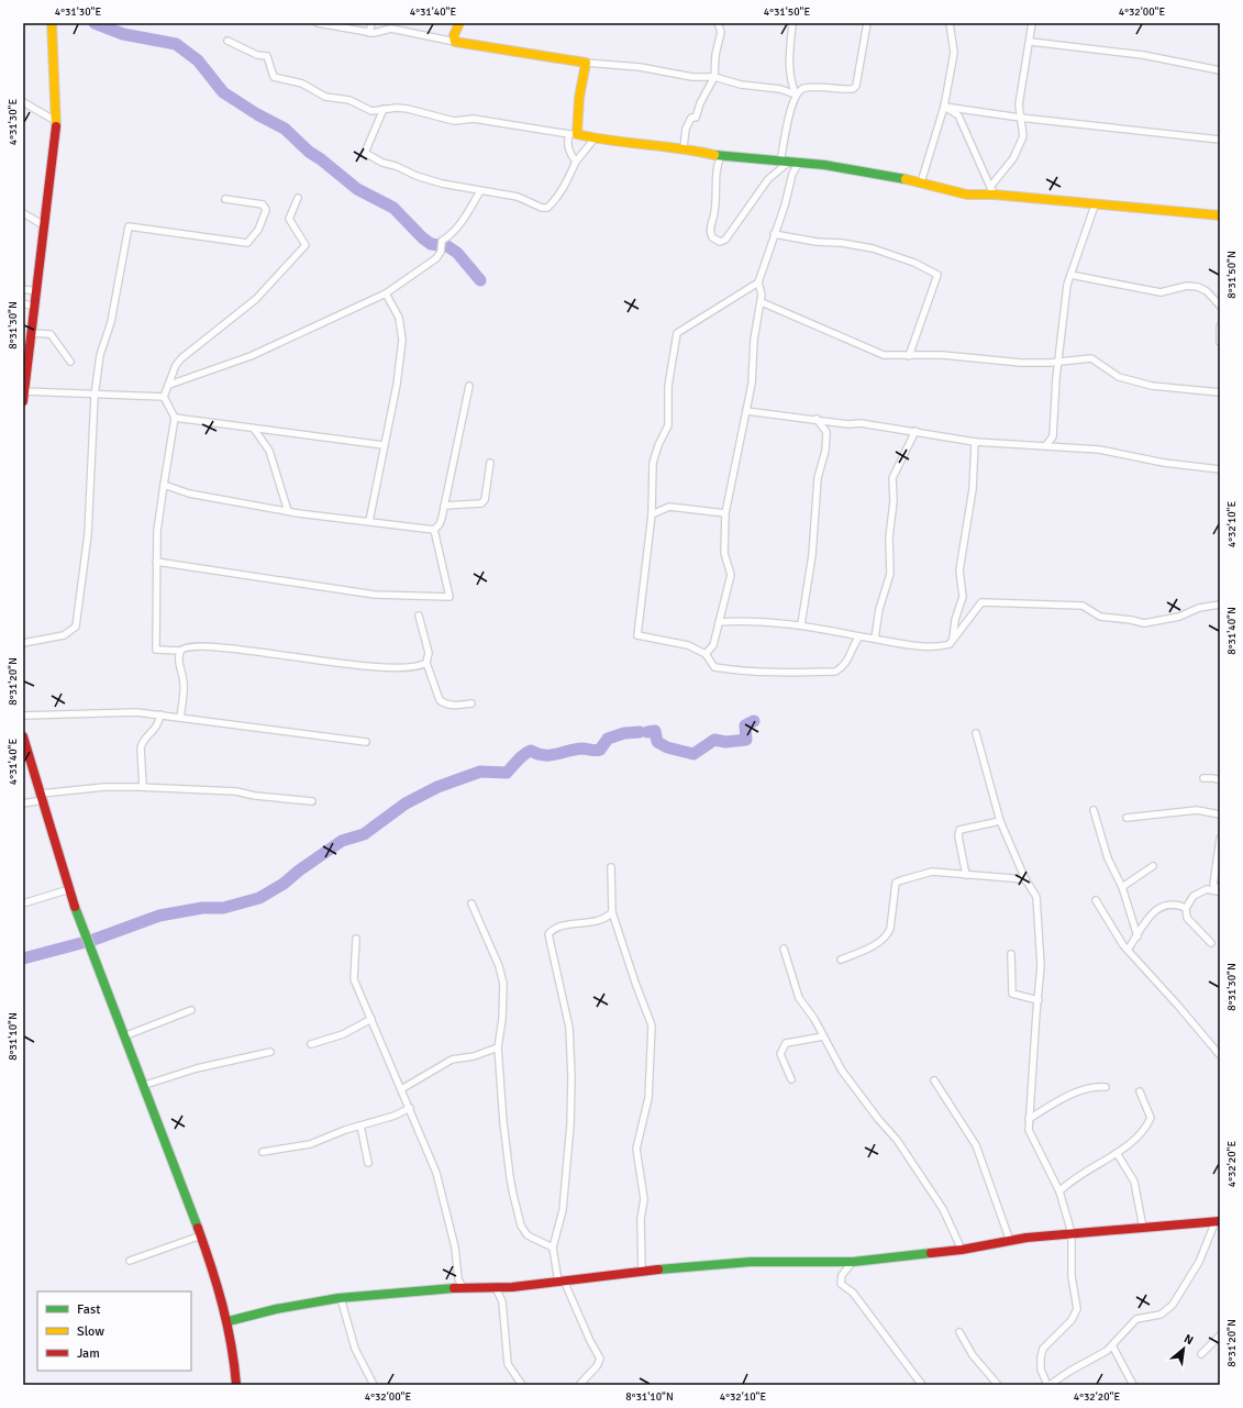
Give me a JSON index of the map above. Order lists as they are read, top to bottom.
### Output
{
  "legend": ["Fast", "Slow", "Jam"],
  "north": "top right",
  "coordinates": [
    "4°31'30\"E",
    "4°31'40\"E",
    "4°31'50\"E",
    "4°32'00\"E",
    "8°31'50\"N",
    "8°31'30\"N",
    "4°32'10\"E",
    "8°31'40\"N",
    "8°31'20\"N",
    "8°31'10\"N",
    "4°32'20\"E"
  ]
}
